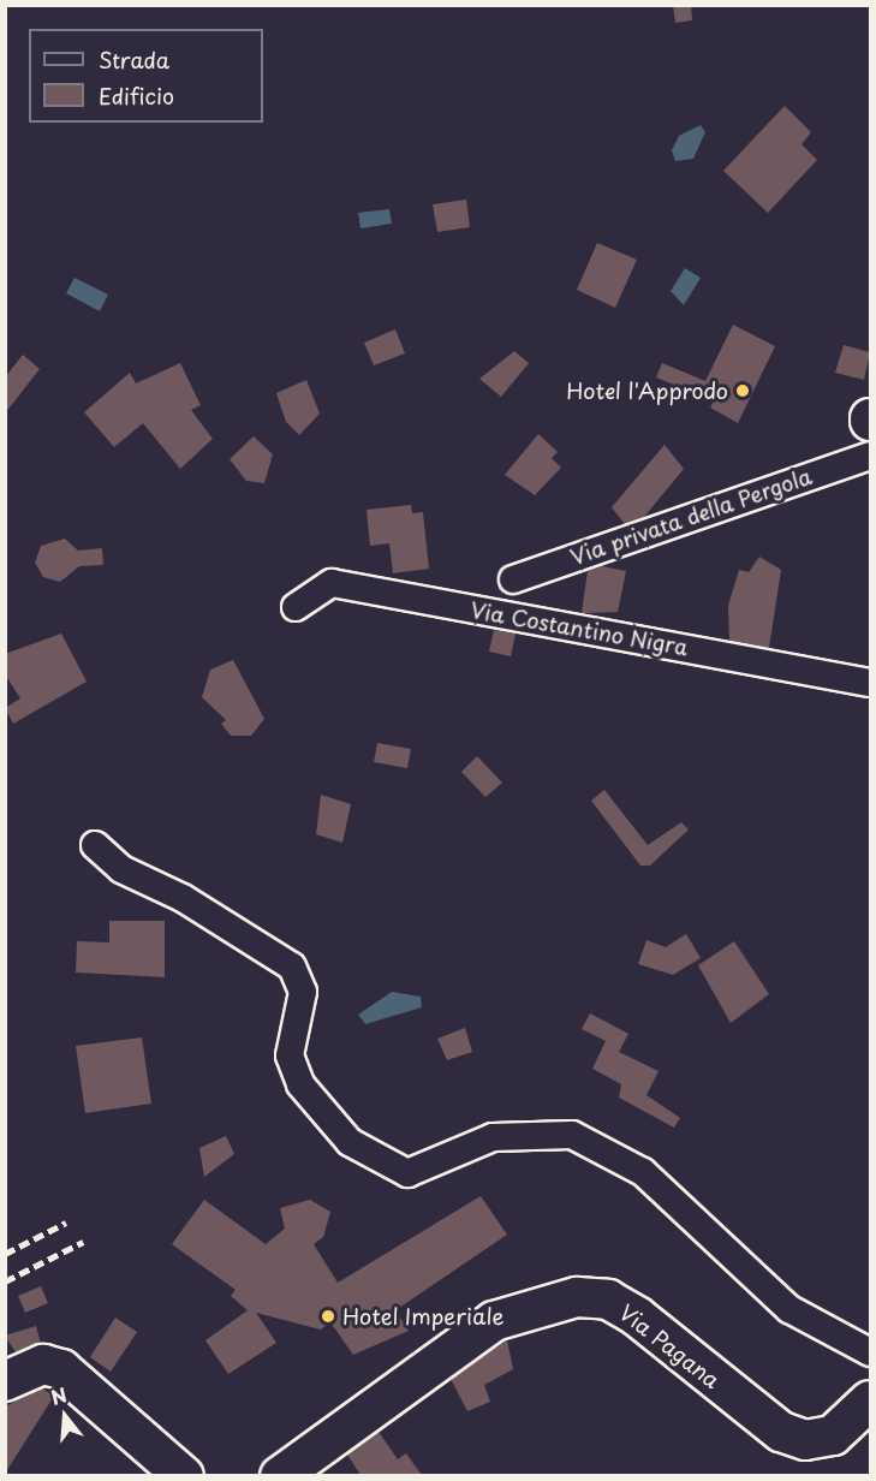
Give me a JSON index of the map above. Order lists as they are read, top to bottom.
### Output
{
  "streets": {
    "main road": ["Via Pagana"],
    "street": ["Via privata della Pergola", "Via Costantino Nigra"]
  },
  "places": ["Hotel l'Approdo", "Hotel Imperiale"],
  "legend": ["Strada", "Edificio"],
  "north": "top"
}
